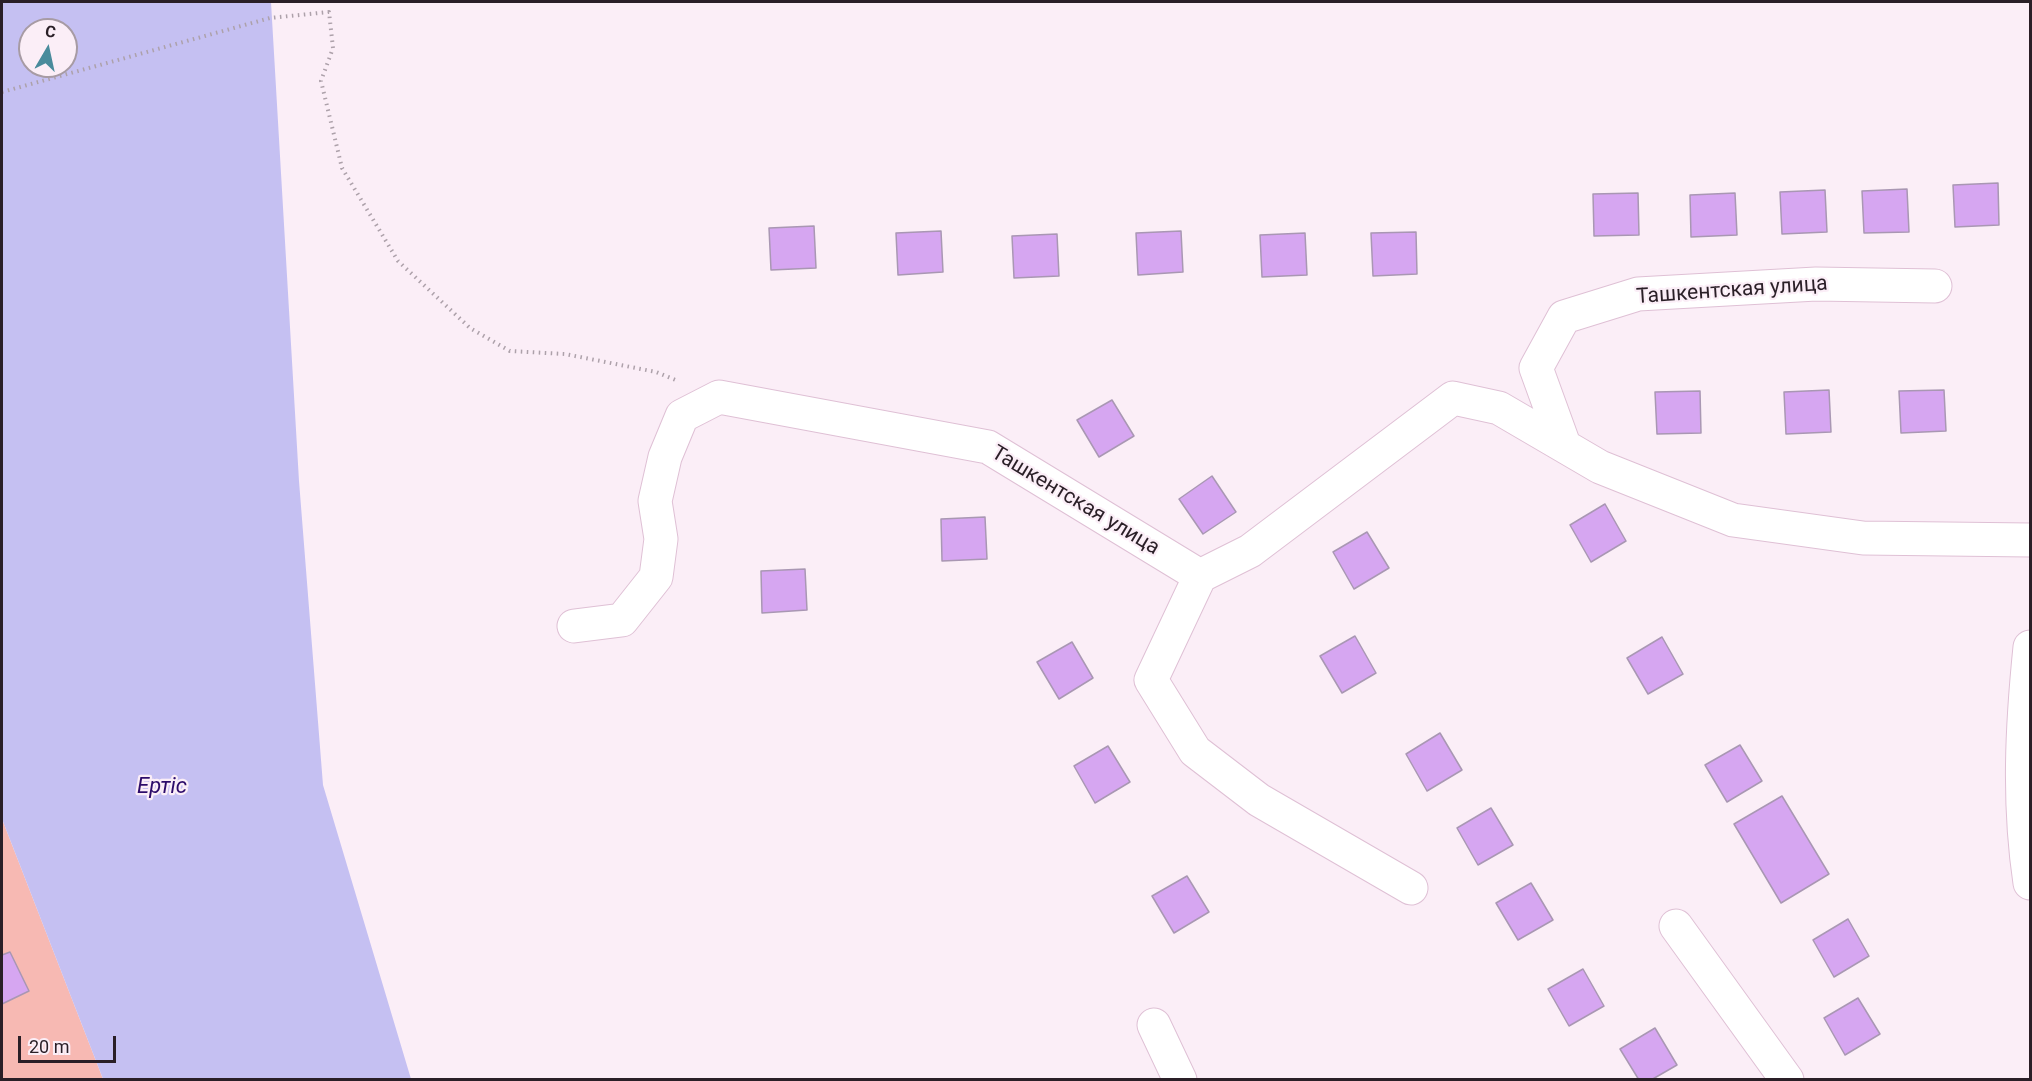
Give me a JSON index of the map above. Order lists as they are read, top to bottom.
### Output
{
  "streets": {
    "street": ["Ташкентская улица"]
  },
  "water": ["Ертіс"],
  "scale_bar": "20 m",
  "north": "top"
}
